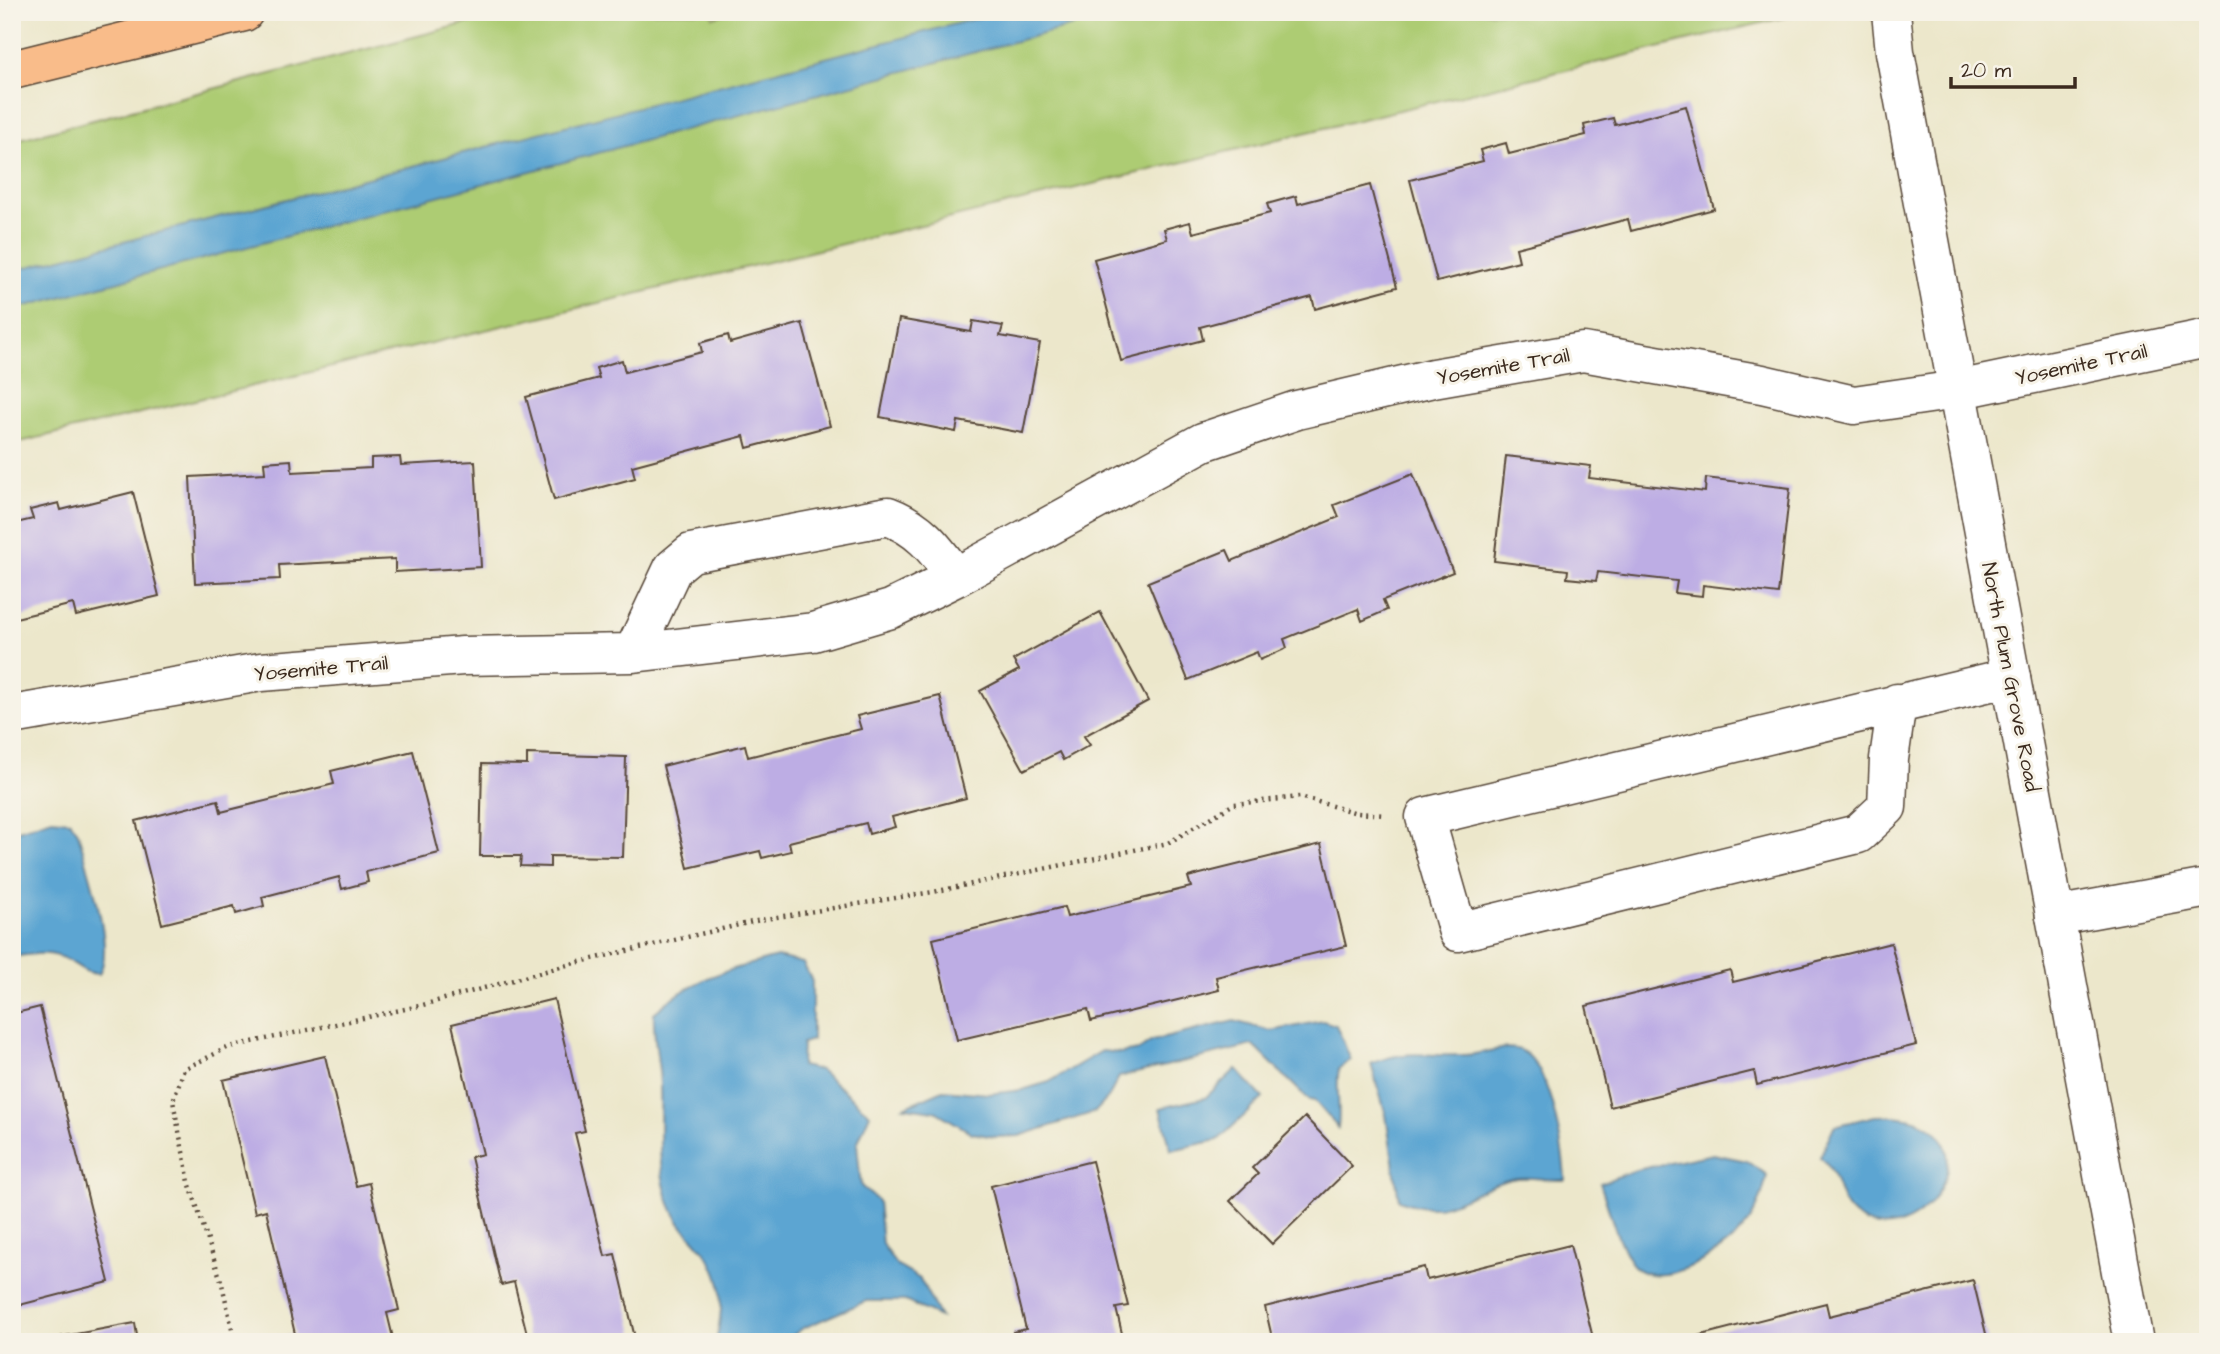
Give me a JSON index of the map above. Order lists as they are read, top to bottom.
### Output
{
  "streets": {
    "street": ["Yosemite Trail", "North Plum Grove Road"]
  },
  "crossings": [
    ["Yosemite Trail", "North Plum Grove Road"]
  ],
  "scale_bar": "20 m"
}
